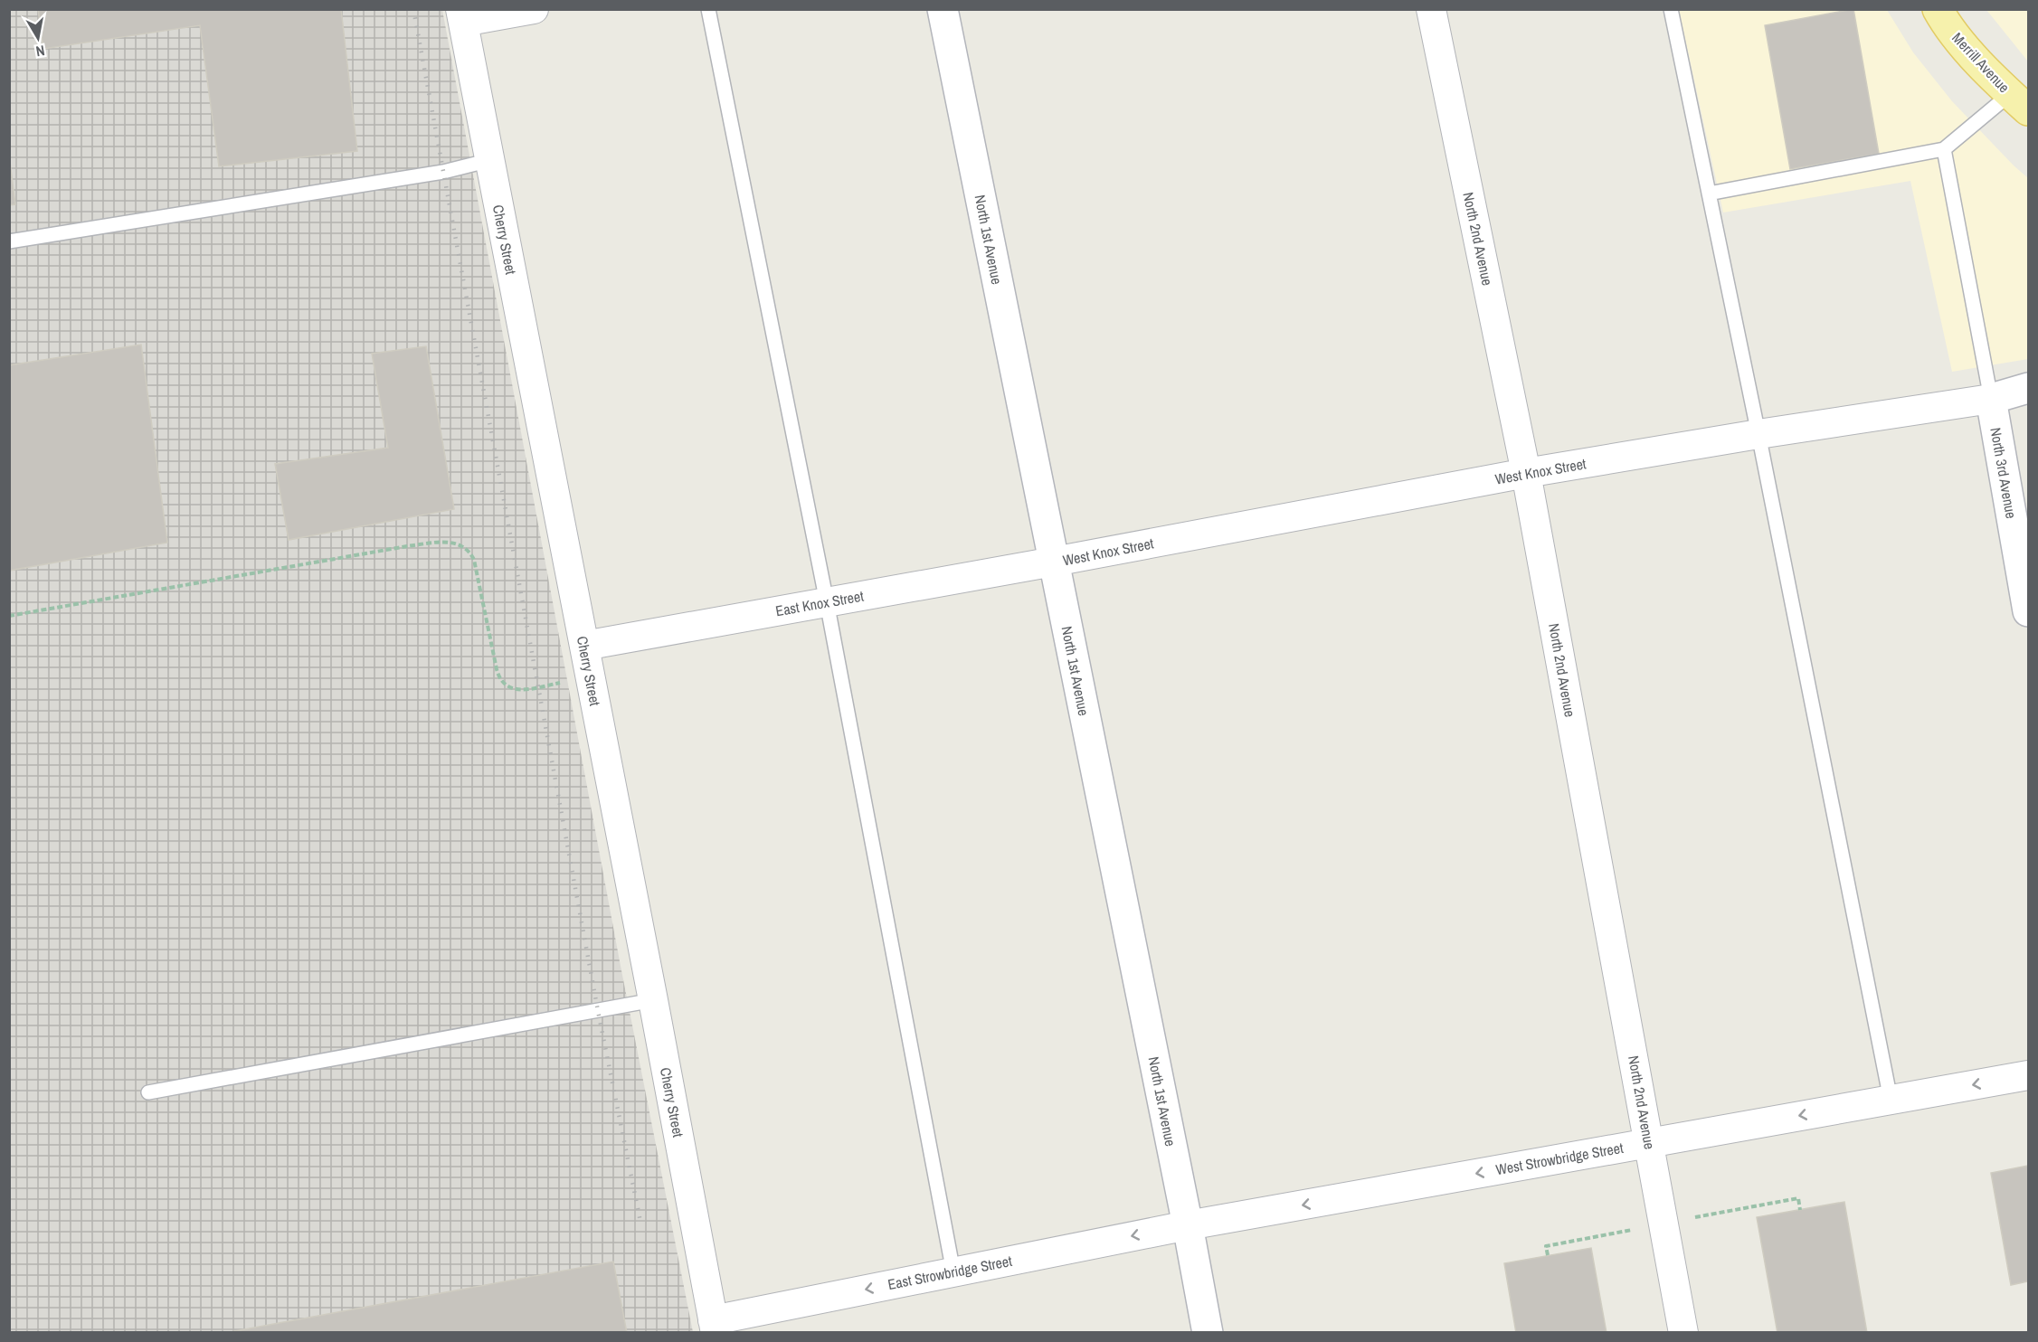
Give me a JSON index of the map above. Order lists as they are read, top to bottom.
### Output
{
  "streets": {
    "main road": ["Merrill Avenue"],
    "street": [
      "North 2nd Avenue",
      "Cherry Street",
      "North 1st Avenue",
      "West Knox Street",
      "North 3rd Avenue",
      "East Knox Street",
      "West Strowbridge Street",
      "East Strowbridge Street"
    ]
  },
  "crossings": [
    ["North 2nd Avenue", "West Knox Street"],
    ["North 2nd Avenue", "West Strowbridge Street"],
    ["Cherry Street", "East Knox Street"],
    ["Cherry Street", "East Strowbridge Street"],
    ["North 1st Avenue", "West Knox Street"],
    ["North 1st Avenue", "East Knox Street"],
    ["North 1st Avenue", "West Strowbridge Street"],
    ["North 1st Avenue", "East Strowbridge Street"],
    ["West Knox Street", "North 3rd Avenue"],
    ["West Knox Street", "East Knox Street"],
    ["West Strowbridge Street", "East Strowbridge Street"]
  ],
  "one_way": ["West Strowbridge Street", "East Strowbridge Street"],
  "north": "bottom"
}
